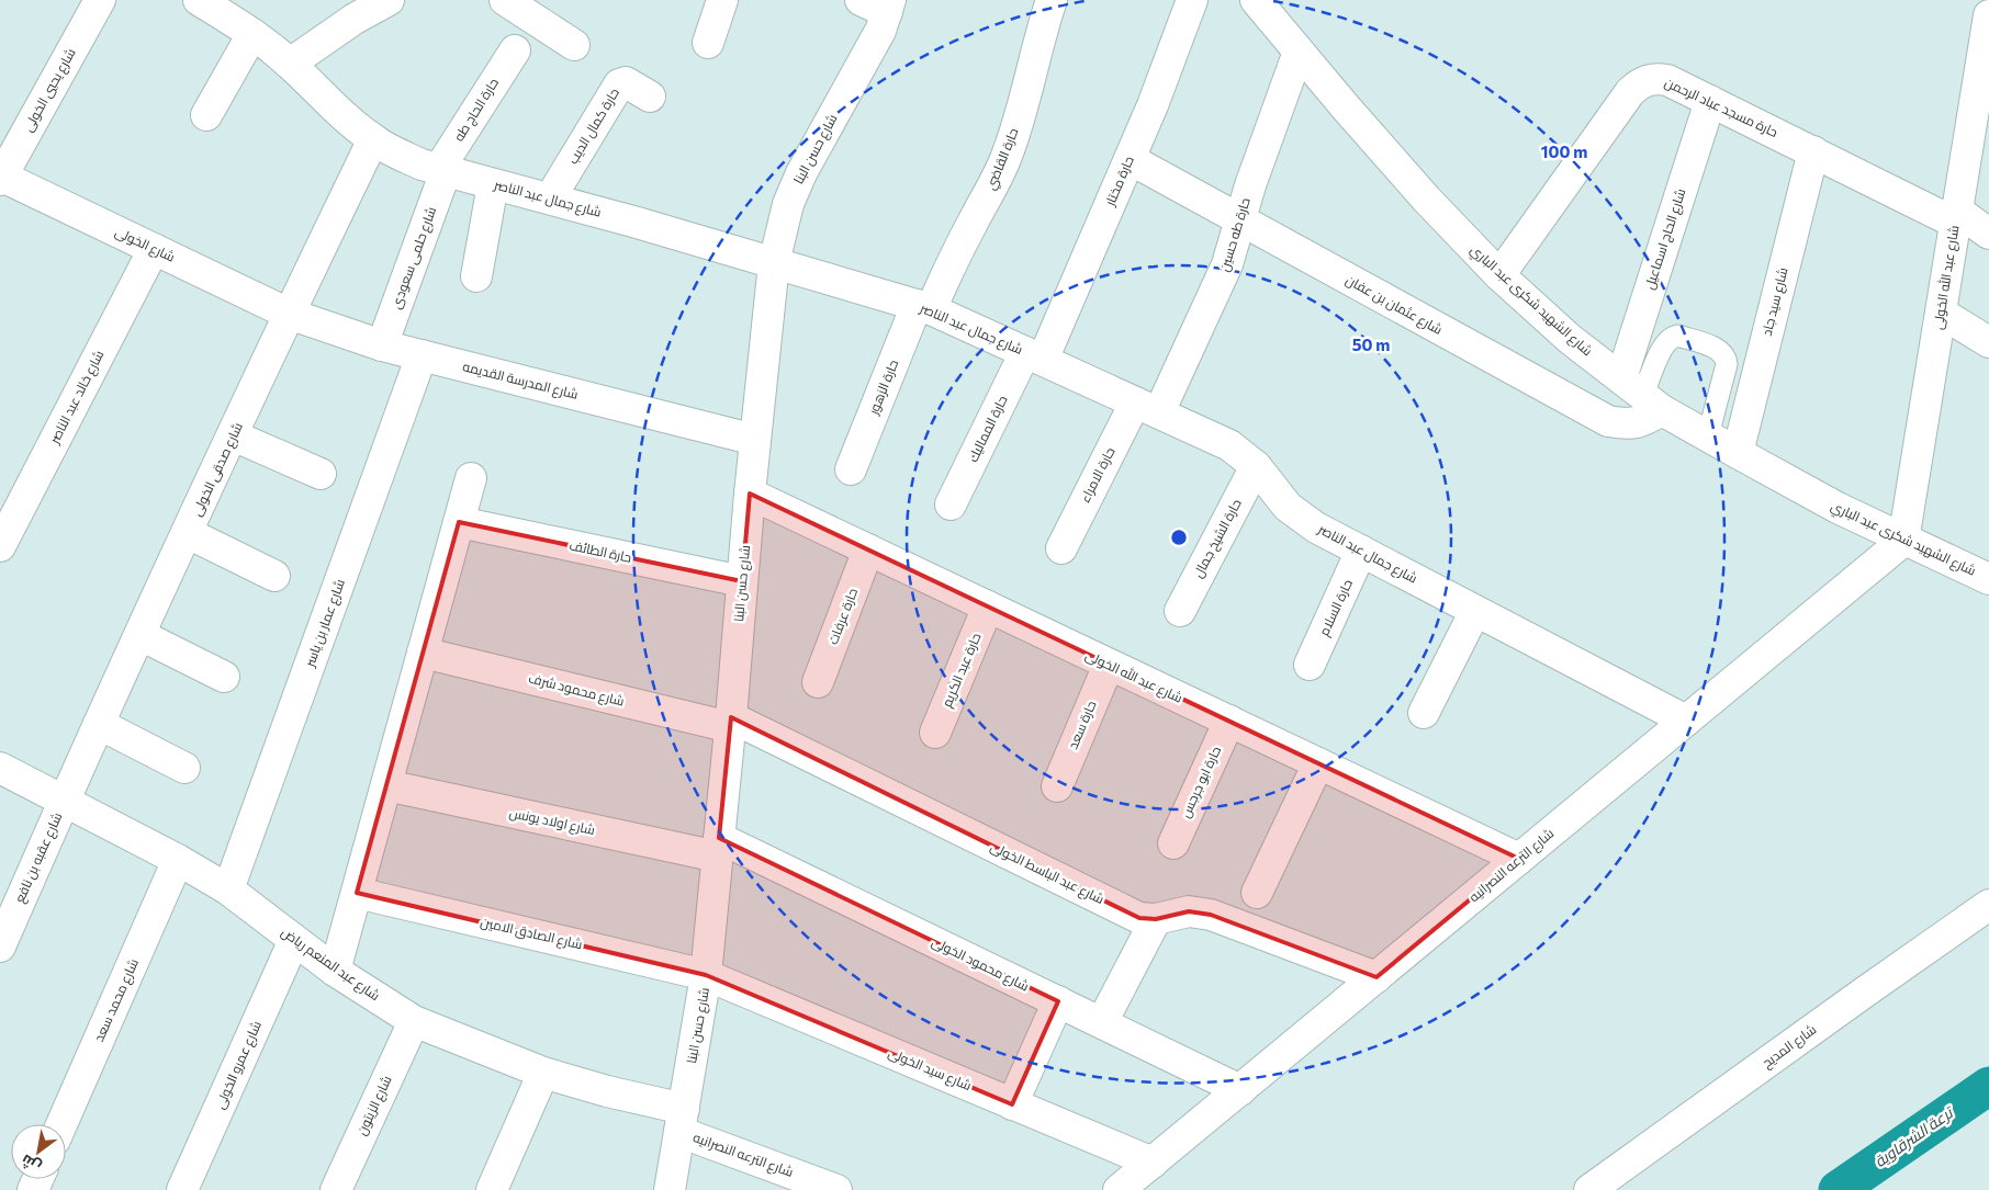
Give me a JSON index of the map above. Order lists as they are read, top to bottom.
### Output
{
  "streets": {
    "street": [
      "شارع يحيي الخولى",
      "حارة مسجد عباد الرحمن",
      "حارة الحاج طه",
      "حارة كمال الديب",
      "شارع حسن البنا",
      "حارة القاضي",
      "حارة مختار",
      "شارع جمال عبد الناصر",
      "حارة طه حسين",
      "شارع الحاج اسماعيل",
      "شارع الخولى",
      "شارع حلمى سعودى",
      "شارع عبد الله الخولى",
      "شارع الشهيد شكرى عبد الباري",
      "شارع سيد جاد",
      "شارع عثمان بن عفان",
      "شارع المدرسة القديمه",
      "حارة الزهور",
      "شارع خالد عبد الناصر",
      "حارة المماليك",
      "شارع صدقى الخولى",
      "حارة الامراء",
      "حارة الشيخ جمال",
      "حارة الطائف",
      "حارة السلام",
      "حارة عرفات",
      "شارع عمار بن ياسر",
      "حارة عبد الكريم",
      "شارع محمود شرف",
      "حارة سعد",
      "حارة ابو جرجس",
      "شارع اولاد يونس",
      "شارع عقبه بن نافع",
      "شارع الترعه النصرانيه",
      "شارع عبد الباسط الخولى",
      "شارع الصادق الامين",
      "شارع عبد المنعم رياض",
      "شارع محمود الخولى",
      "شارع محمد سعد",
      "شارع المديح",
      "شارع عمرو الخولى",
      "شارع سيد الخولى",
      "شارع الزيتون"
    ]
  },
  "crossings": [
    ["شارع يحيي الخولى", "شارع الخولى"],
    ["حارة مسجد عباد الرحمن", "شارع الحاج اسماعيل"],
    ["حارة مسجد عباد الرحمن", "شارع عبد الله الخولى"],
    ["حارة مسجد عباد الرحمن", "شارع الشهيد شكرى عبد الباري"],
    ["حارة مسجد عباد الرحمن", "شارع سيد جاد"],
    ["حارة الحاج طه", "شارع جمال عبد الناصر"],
    ["حارة الحاج طه", "شارع حلمى سعودى"],
    ["حارة كمال الديب", "شارع جمال عبد الناصر"],
    ["شارع حسن البنا", "شارع جمال عبد الناصر"],
    ["شارع حسن البنا", "شارع عبد الله الخولى"],
    ["شارع حسن البنا", "شارع المدرسة القديمه"],
    ["شارع حسن البنا", "حارة الطائف"],
    ["شارع حسن البنا", "شارع محمود شرف"],
    ["شارع حسن البنا", "شارع اولاد يونس"],
    ["شارع حسن البنا", "شارع الترعه النصرانيه"],
    ["شارع حسن البنا", "شارع عبد الباسط الخولى"],
    ["شارع حسن البنا", "شارع الصادق الامين"],
    ["شارع حسن البنا", "شارع عبد المنعم رياض"],
    ["شارع حسن البنا", "شارع محمود الخولى"],
    ["شارع حسن البنا", "شارع سيد الخولى"],
    ["حارة القاضي", "شارع جمال عبد الناصر"],
    ["حارة القاضي", "حارة الزهور"],
    ["حارة مختار", "شارع جمال عبد الناصر"],
    ["حارة مختار", "شارع عثمان بن عفان"],
    ["حارة مختار", "حارة المماليك"],
    ["شارع جمال عبد الناصر", "حارة طه حسين"],
    ["شارع جمال عبد الناصر", "شارع حلمى سعودى"],
    ["شارع جمال عبد الناصر", "حارة الزهور"],
    ["شارع جمال عبد الناصر", "حارة المماليك"],
    ["شارع جمال عبد الناصر", "شارع صدقى الخولى"],
    ["شارع جمال عبد الناصر", "حارة الامراء"],
    ["شارع جمال عبد الناصر", "حارة الشيخ جمال"],
    ["شارع جمال عبد الناصر", "حارة السلام"],
    ["شارع جمال عبد الناصر", "شارع الترعه النصرانيه"],
    ["حارة طه حسين", "شارع الشهيد شكرى عبد الباري"],
    ["حارة طه حسين", "شارع عثمان بن عفان"],
    ["حارة طه حسين", "حارة الامراء"],
    ["شارع الحاج اسماعيل", "شارع الشهيد شكرى عبد الباري"],
    ["شارع الحاج اسماعيل", "شارع عثمان بن عفان"],
    ["شارع الخولى", "شارع المدرسة القديمه"],
    ["شارع الخولى", "شارع خالد عبد الناصر"],
    ["شارع الخولى", "شارع صدقى الخولى"],
    ["شارع حلمى سعودى", "شارع المدرسة القديمه"],
    ["شارع عبد الله الخولى", "شارع الشهيد شكرى عبد الباري"],
    ["شارع عبد الله الخولى", "حارة عرفات"],
    ["شارع عبد الله الخولى", "حارة عبد الكريم"],
    ["شارع عبد الله الخولى", "حارة سعد"],
    ["شارع عبد الله الخولى", "حارة ابو جرجس"],
    ["شارع عبد الله الخولى", "شارع الترعه النصرانيه"],
    ["شارع الشهيد شكرى عبد الباري", "شارع سيد جاد"],
    ["شارع الشهيد شكرى عبد الباري", "شارع عثمان بن عفان"],
    ["شارع الشهيد شكرى عبد الباري", "شارع الترعه النصرانيه"],
    ["شارع المدرسة القديمه", "شارع صدقى الخولى"],
    ["شارع المدرسة القديمه", "شارع عمار بن ياسر"],
    ["شارع صدقى الخولى", "شارع عقبه بن نافع"],
    ["شارع صدقى الخولى", "شارع عبد المنعم رياض"],
    ["شارع عمار بن ياسر", "شارع عبد المنعم رياض"],
    ["شارع محمود شرف", "شارع عبد الباسط الخولى"],
    ["شارع اولاد يونس", "شارع محمود الخولى"],
    ["شارع عقبه بن نافع", "شارع عبد المنعم رياض"],
    ["شارع الترعه النصرانيه", "شارع عبد الباسط الخولى"],
    ["شارع الترعه النصرانيه", "شارع عبد المنعم رياض"],
    ["شارع الترعه النصرانيه", "شارع محمود الخولى"],
    ["شارع الترعه النصرانيه", "شارع سيد الخولى"],
    ["شارع الصادق الامين", "شارع سيد الخولى"],
    ["شارع عبد المنعم رياض", "شارع محمد سعد"],
    ["شارع عبد المنعم رياض", "شارع عمرو الخولى"],
    ["شارع عبد المنعم رياض", "شارع الزيتون"]
  ],
  "water": ["ترعة الشرقاوية"],
  "north": "bottom left",
  "rings": ["100 m", "50 m"]
}
